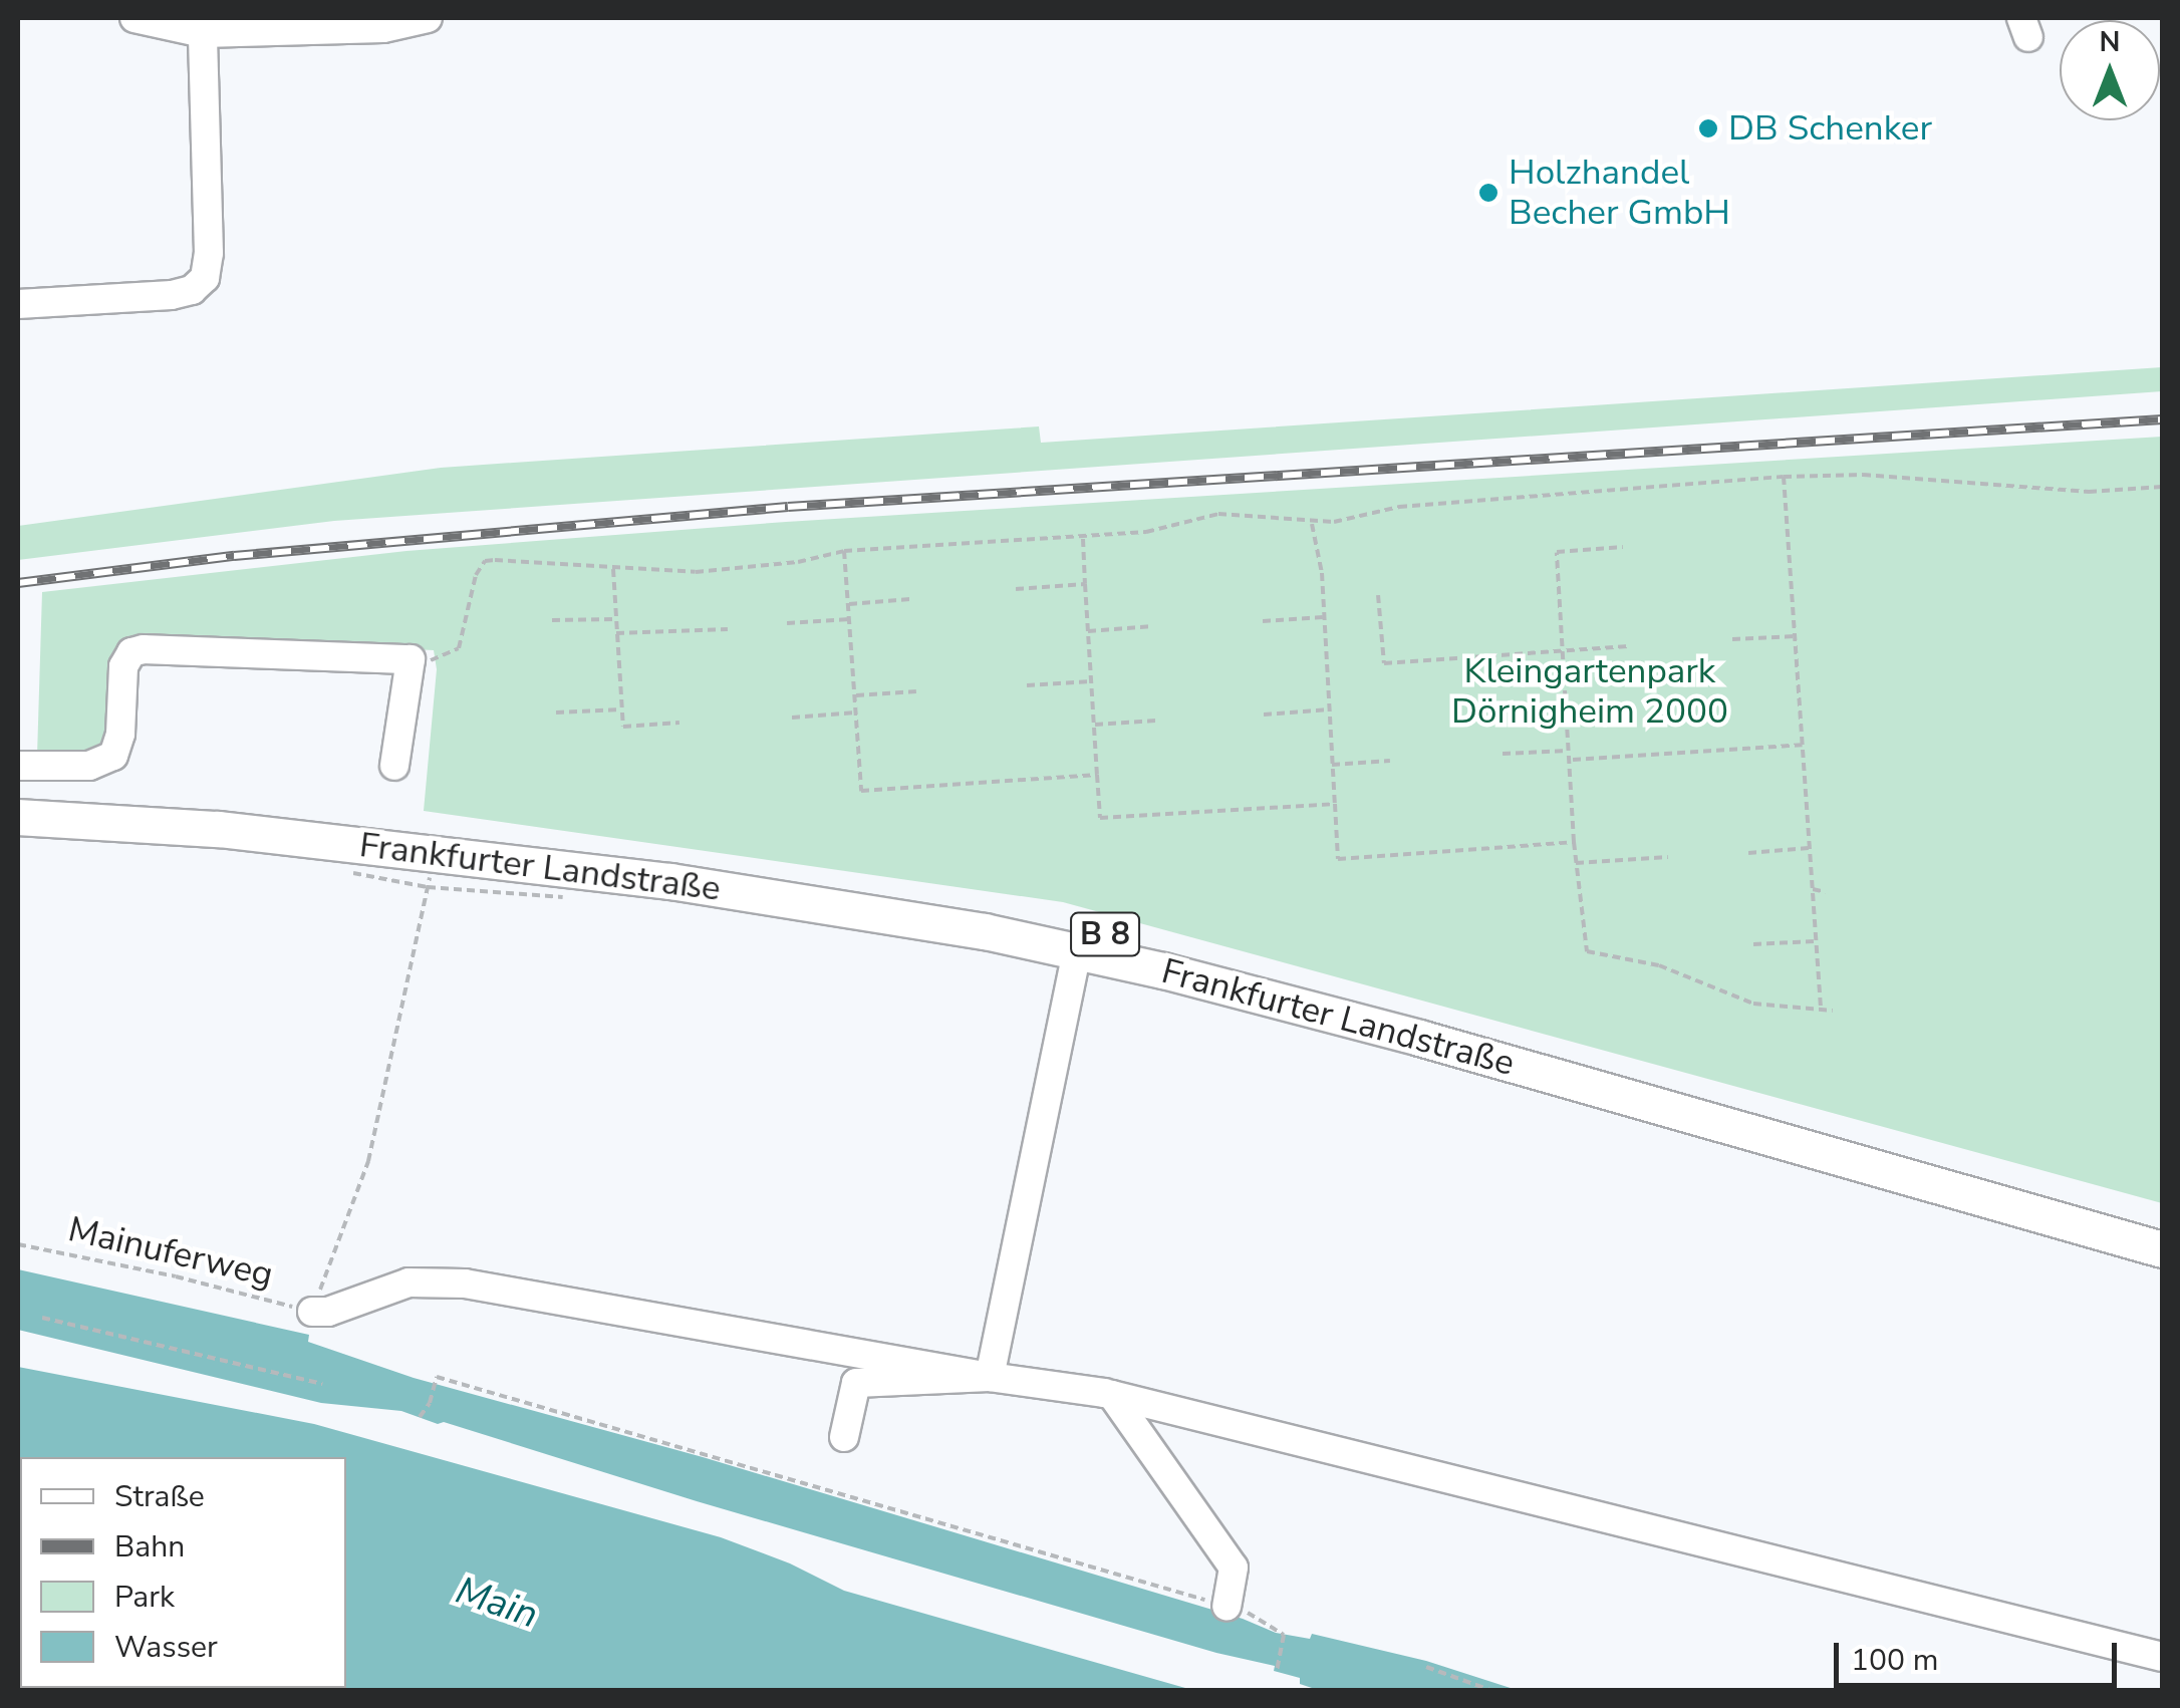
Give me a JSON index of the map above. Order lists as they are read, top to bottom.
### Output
{
  "streets": {
    "main road": ["Frankfurter Landstraße", "B 8"],
    "path": ["Mainuferweg"]
  },
  "water": ["Main"],
  "parks": ["Kleingartenpark Dörnigheim 2000"],
  "places": ["DB Schenker", "Holzhandel Becher GmbH"],
  "legend": [
    "Straße",
    "Bahn",
    "Park",
    "Wasser"
  ],
  "scale_bar": "100 m",
  "north": "top"
}
